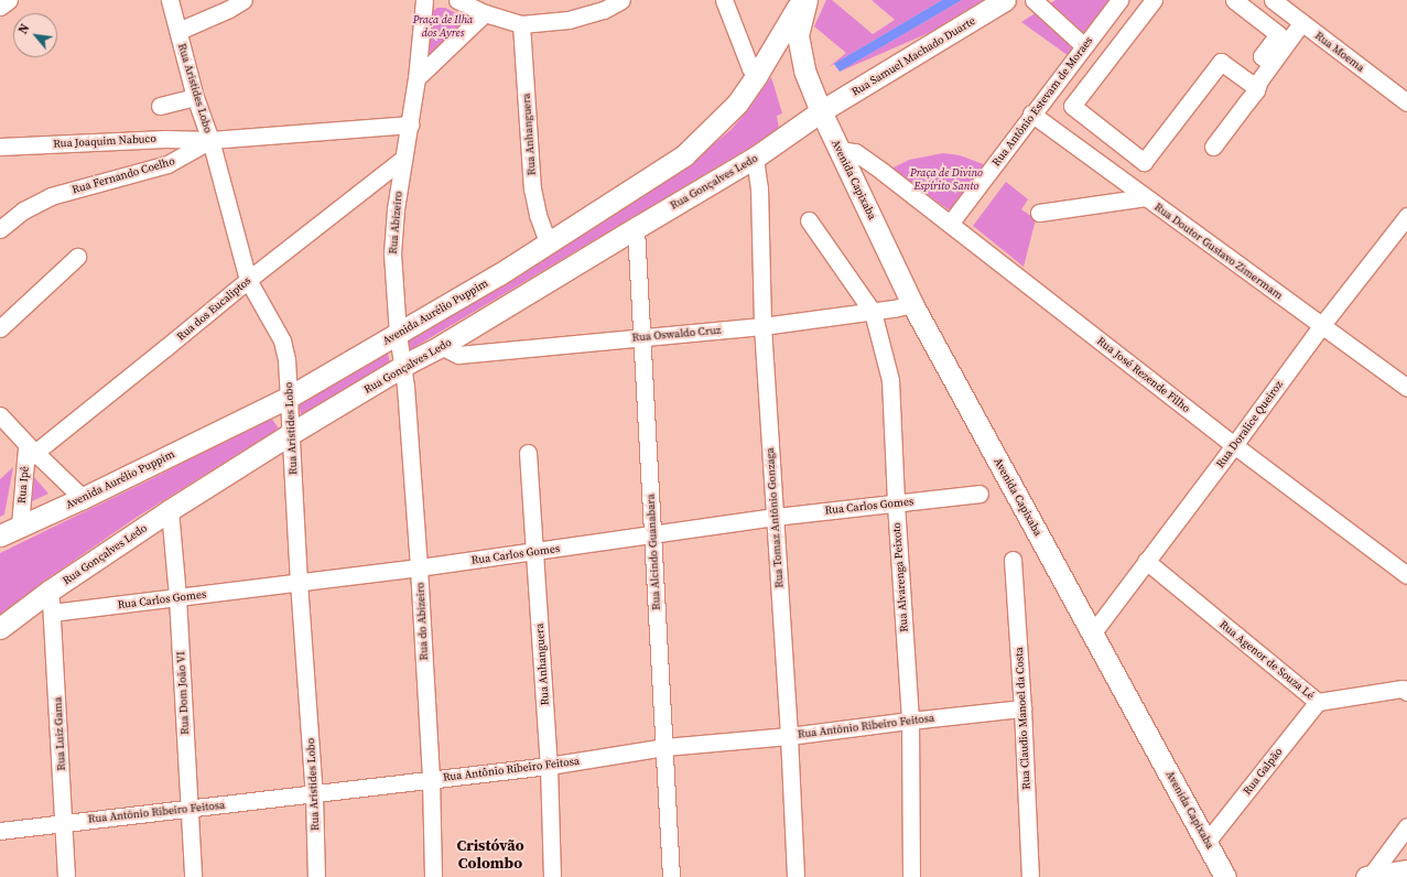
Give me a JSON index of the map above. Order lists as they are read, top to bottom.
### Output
{
  "streets": {
    "main road": [
      "Rua Samuel Machado Duarte",
      "Avenida Capixaba",
      "Rua Gonçalves Ledo",
      "Avenida Aurélio Puppim"
    ],
    "street": [
      "Rua Moema",
      "Rua Aristides Lobo",
      "Rua Antônio Estevam de Moraes",
      "Rua Anhanguera",
      "Rua Joaquim Nabuco",
      "Rua Fernando Coelho",
      "Rua Abizeiro",
      "Rua Doutor Gustavo Zimermam",
      "Rua dos Eucaliptos",
      "Rua Oswaldo Cruz",
      "Rua José Rezende Filho",
      "Rua Doralice Queiroz",
      "Rua Ipê",
      "Rua Carlos Gomes",
      "Rua Tomaz Antônio Gonzaga",
      "Rua Alcindo Guanabara",
      "Rua Alvarenga Peixoto",
      "Rua do Abizeiro",
      "Rua Agenor de Souza Lé",
      "Rua Dom João VI",
      "Rua Claudio Manoel da Costa",
      "Rua Antônio Ribeiro Feitosa",
      "Rua Luiz Gama",
      "Rua Galpão"
    ]
  },
  "crossings": [
    ["Rua Samuel Machado Duarte", "Avenida Capixaba"],
    ["Rua Samuel Machado Duarte", "Rua Gonçalves Ledo"],
    ["Rua Aristides Lobo", "Rua Joaquim Nabuco"],
    ["Rua Aristides Lobo", "Rua Fernando Coelho"],
    ["Rua Aristides Lobo", "Rua Gonçalves Ledo"],
    ["Rua Aristides Lobo", "Rua dos Eucaliptos"],
    ["Rua Aristides Lobo", "Avenida Aurélio Puppim"],
    ["Rua Aristides Lobo", "Rua Carlos Gomes"],
    ["Rua Aristides Lobo", "Rua Antônio Ribeiro Feitosa"],
    ["Rua Antônio Estevam de Moraes", "Rua Doutor Gustavo Zimermam"],
    ["Rua Antônio Estevam de Moraes", "Rua José Rezende Filho"],
    ["Rua Anhanguera", "Avenida Aurélio Puppim"],
    ["Rua Anhanguera", "Rua Carlos Gomes"],
    ["Rua Anhanguera", "Rua Antônio Ribeiro Feitosa"],
    ["Rua Joaquim Nabuco", "Rua Fernando Coelho"],
    ["Rua Fernando Coelho", "Rua Abizeiro"],
    ["Avenida Capixaba", "Rua Gonçalves Ledo"],
    ["Avenida Capixaba", "Rua Oswaldo Cruz"],
    ["Avenida Capixaba", "Rua José Rezende Filho"],
    ["Avenida Capixaba", "Rua Doralice Queiroz"],
    ["Avenida Capixaba", "Rua Galpão"],
    ["Rua Gonçalves Ledo", "Rua Abizeiro"],
    ["Rua Gonçalves Ledo", "Rua Oswaldo Cruz"],
    ["Rua Gonçalves Ledo", "Rua Tomaz Antônio Gonzaga"],
    ["Rua Gonçalves Ledo", "Rua Alcindo Guanabara"],
    ["Rua Gonçalves Ledo", "Rua do Abizeiro"],
    ["Rua Gonçalves Ledo", "Rua Dom João VI"],
    ["Rua Gonçalves Ledo", "Rua Luiz Gama"],
    ["Rua Abizeiro", "Rua dos Eucaliptos"],
    ["Rua Abizeiro", "Avenida Aurélio Puppim"],
    ["Rua Abizeiro", "Rua do Abizeiro"],
    ["Rua Doutor Gustavo Zimermam", "Rua Doralice Queiroz"],
    ["Rua dos Eucaliptos", "Rua Ipê"],
    ["Avenida Aurélio Puppim", "Rua Ipê"],
    ["Rua Oswaldo Cruz", "Rua Tomaz Antônio Gonzaga"],
    ["Rua Oswaldo Cruz", "Rua Alcindo Guanabara"],
    ["Rua Oswaldo Cruz", "Rua Alvarenga Peixoto"],
    ["Rua José Rezende Filho", "Rua Doralice Queiroz"],
    ["Rua Doralice Queiroz", "Rua Agenor de Souza Lé"],
    ["Rua Carlos Gomes", "Rua Tomaz Antônio Gonzaga"],
    ["Rua Carlos Gomes", "Rua Alcindo Guanabara"],
    ["Rua Carlos Gomes", "Rua Alvarenga Peixoto"],
    ["Rua Carlos Gomes", "Rua do Abizeiro"],
    ["Rua Carlos Gomes", "Rua Dom João VI"],
    ["Rua Carlos Gomes", "Rua Luiz Gama"],
    ["Rua Tomaz Antônio Gonzaga", "Rua Antônio Ribeiro Feitosa"],
    ["Rua Alcindo Guanabara", "Rua Antônio Ribeiro Feitosa"],
    ["Rua Alvarenga Peixoto", "Rua Antônio Ribeiro Feitosa"],
    ["Rua do Abizeiro", "Rua Antônio Ribeiro Feitosa"],
    ["Rua Agenor de Souza Lé", "Rua Galpão"],
    ["Rua Dom João VI", "Rua Antônio Ribeiro Feitosa"],
    ["Rua Claudio Manoel da Costa", "Rua Antônio Ribeiro Feitosa"],
    ["Rua Antônio Ribeiro Feitosa", "Rua Luiz Gama"]
  ],
  "districts": ["Cristóvão Colombo"],
  "parks": ["Praça de Ilha dos Ayres", "Praça de Divino Espírito Santo"],
  "north": "top left"
}
